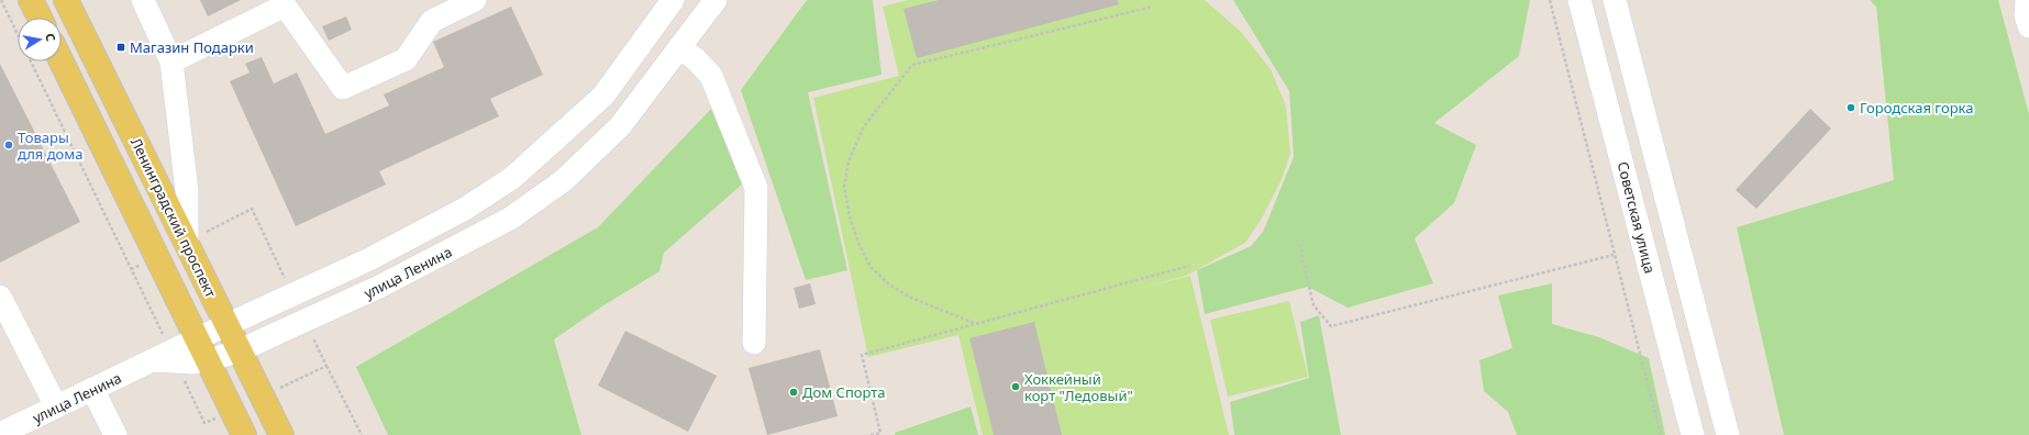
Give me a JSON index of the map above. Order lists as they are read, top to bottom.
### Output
{
  "streets": {
    "main road": ["Ленинградский проспект"],
    "street": ["Советская улица", "улица Ленина"]
  },
  "crossings": [
    ["Ленинградский проспект", "улица Ленина"]
  ],
  "places": {
    "transit": ["Магазин Подарки"],
    "other": [
      "Городская горка",
      "Товары для дома",
      "Хоккейный корт \"Ледовый\"",
      "Дом Спорта"
    ]
  },
  "north": "right"
}
